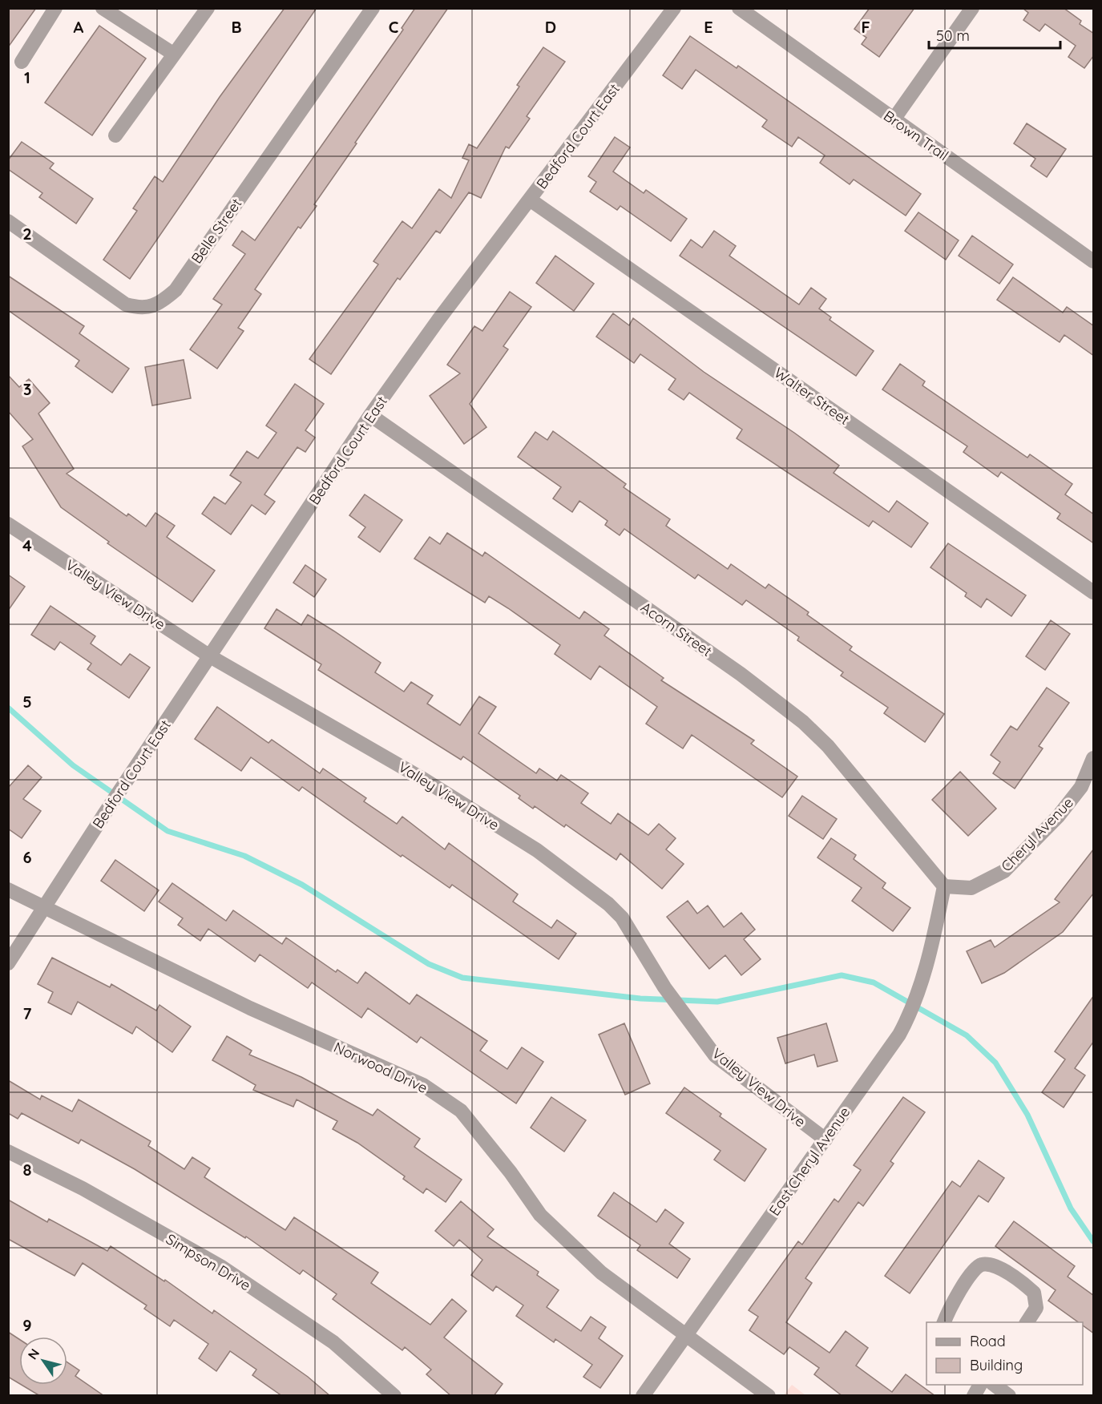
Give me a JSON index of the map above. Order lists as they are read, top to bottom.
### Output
{
  "streets": {
    "street": [
      "Brown Trail",
      "Bedford Court East",
      "Belle Street",
      "Walter Street",
      "Valley View Drive",
      "Acorn Street",
      "Cheryl Avenue",
      "Norwood Drive",
      "East Cheryl Avenue",
      "Simpson Drive"
    ]
  },
  "crossings": [
    ["Bedford Court East", "Walter Street"],
    ["Bedford Court East", "Valley View Drive"],
    ["Bedford Court East", "Acorn Street"],
    ["Bedford Court East", "Norwood Drive"],
    ["Valley View Drive", "East Cheryl Avenue"],
    ["Acorn Street", "Cheryl Avenue"],
    ["Acorn Street", "East Cheryl Avenue"],
    ["Cheryl Avenue", "East Cheryl Avenue"],
    ["Norwood Drive", "East Cheryl Avenue"]
  ],
  "legend": ["Road", "Building"],
  "scale_bar": "50 m",
  "north": "top left",
  "grid": {
    "columns": [
      "A",
      "B",
      "C",
      "D",
      "E",
      "F"
    ],
    "rows": [
      "1",
      "2",
      "3",
      "4",
      "5",
      "6",
      "7",
      "8",
      "9"
    ]
  }
}
